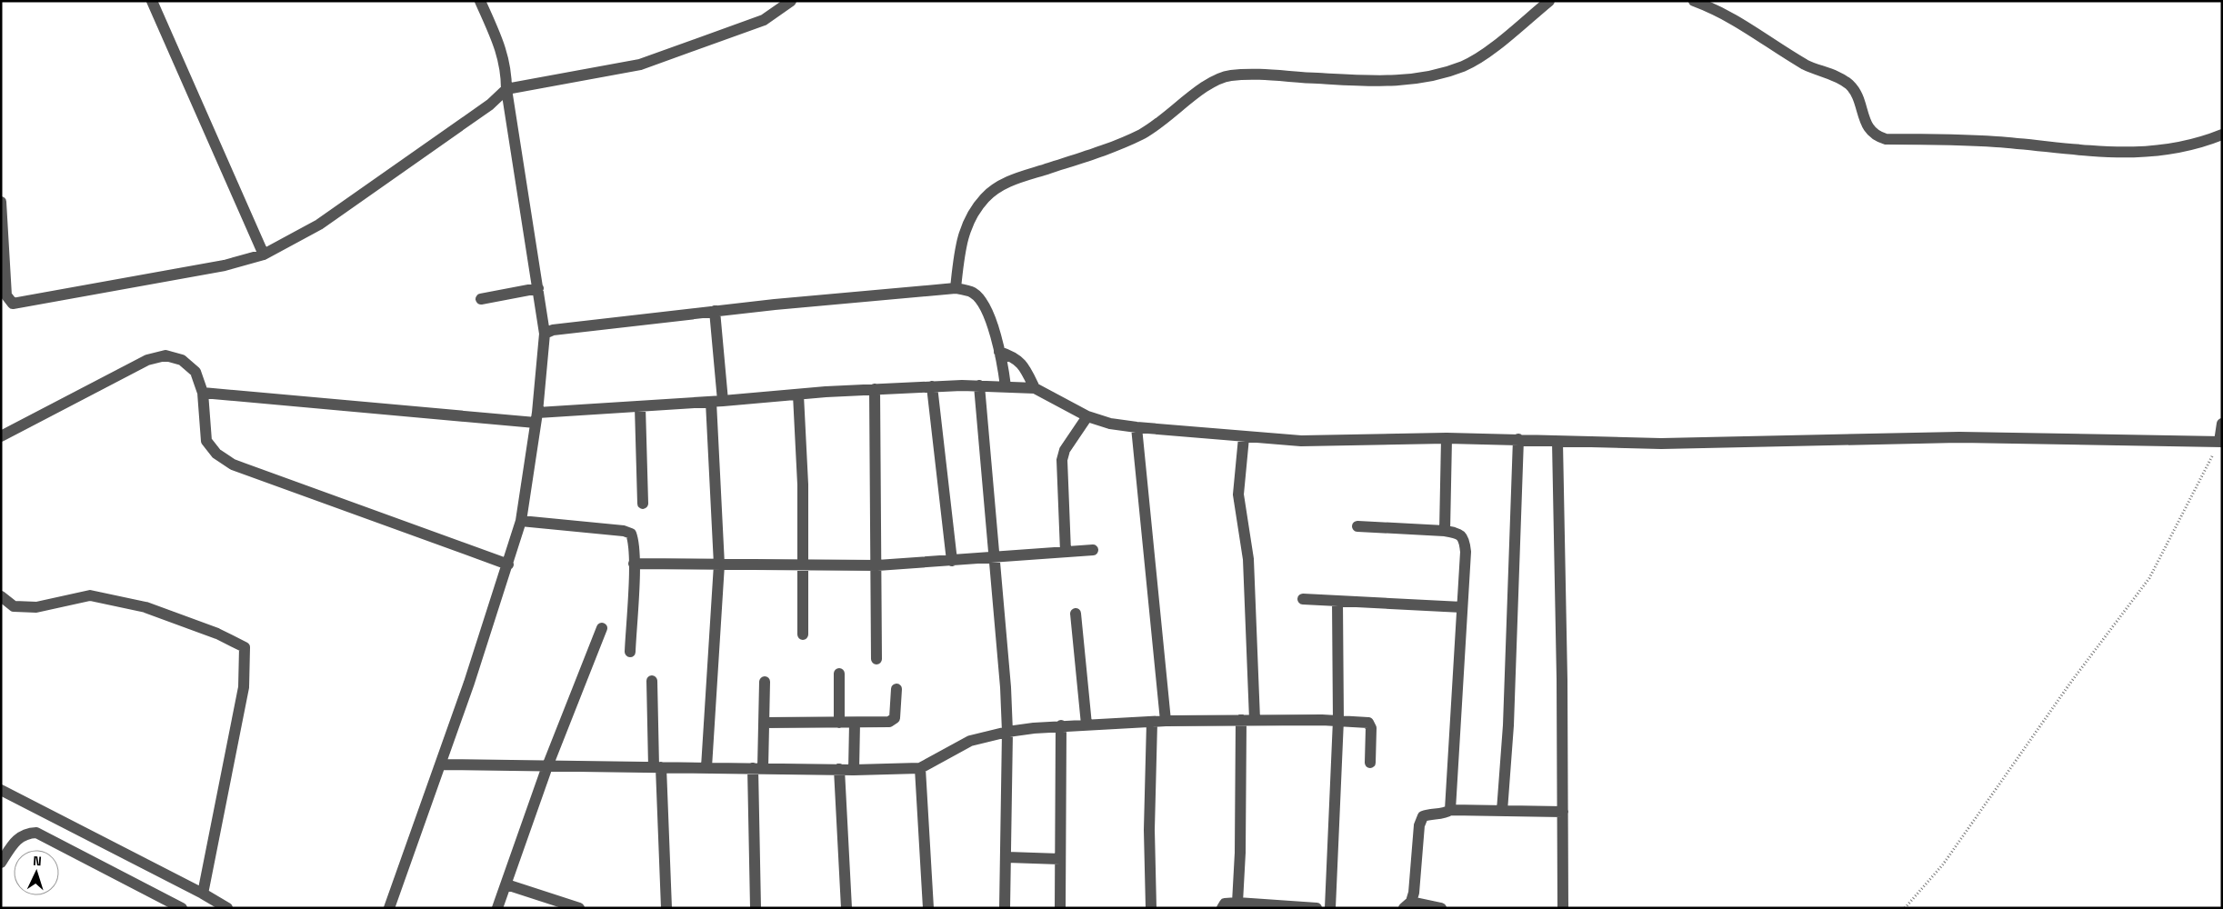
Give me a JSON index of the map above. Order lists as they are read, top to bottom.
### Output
{
  "north": "top"
}
